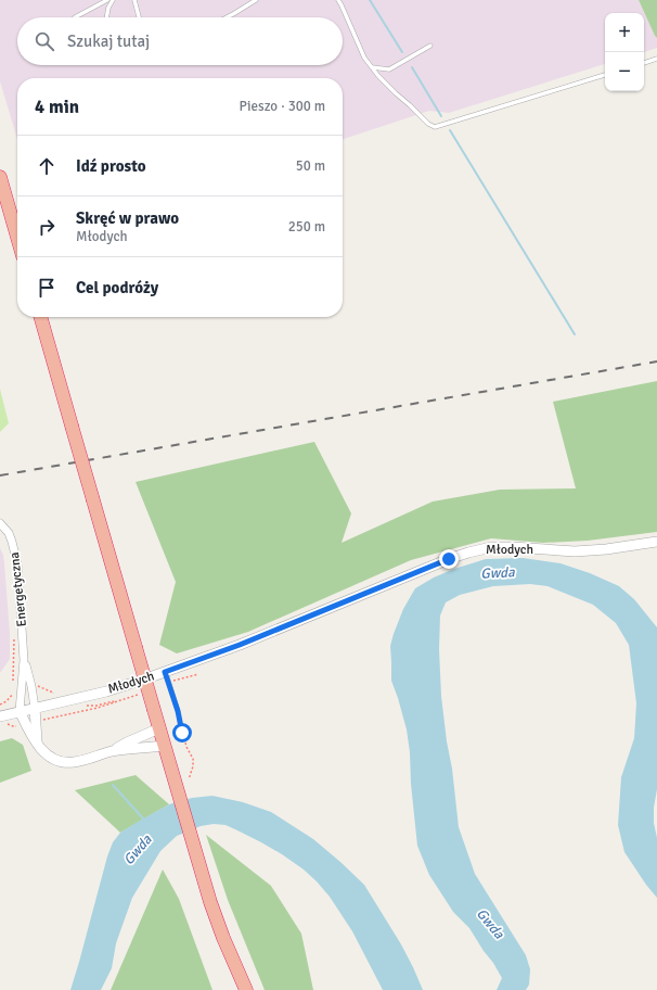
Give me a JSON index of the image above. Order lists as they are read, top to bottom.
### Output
{
  "streets": {
    "street": ["Młodych", "Energetyczna"]
  },
  "water": ["Gwda"],
  "page": {
    "map_buttons": ["+", "−"],
    "search": "Szukaj tutaj",
    "heading": ["4 min", "Pieszo · 300 m"],
    "list": [
      ["Idź prosto", "50 m"],
      ["Skręć w prawo", "Młodych", "250 m"],
      "Cel podróży"
    ]
  }
}
